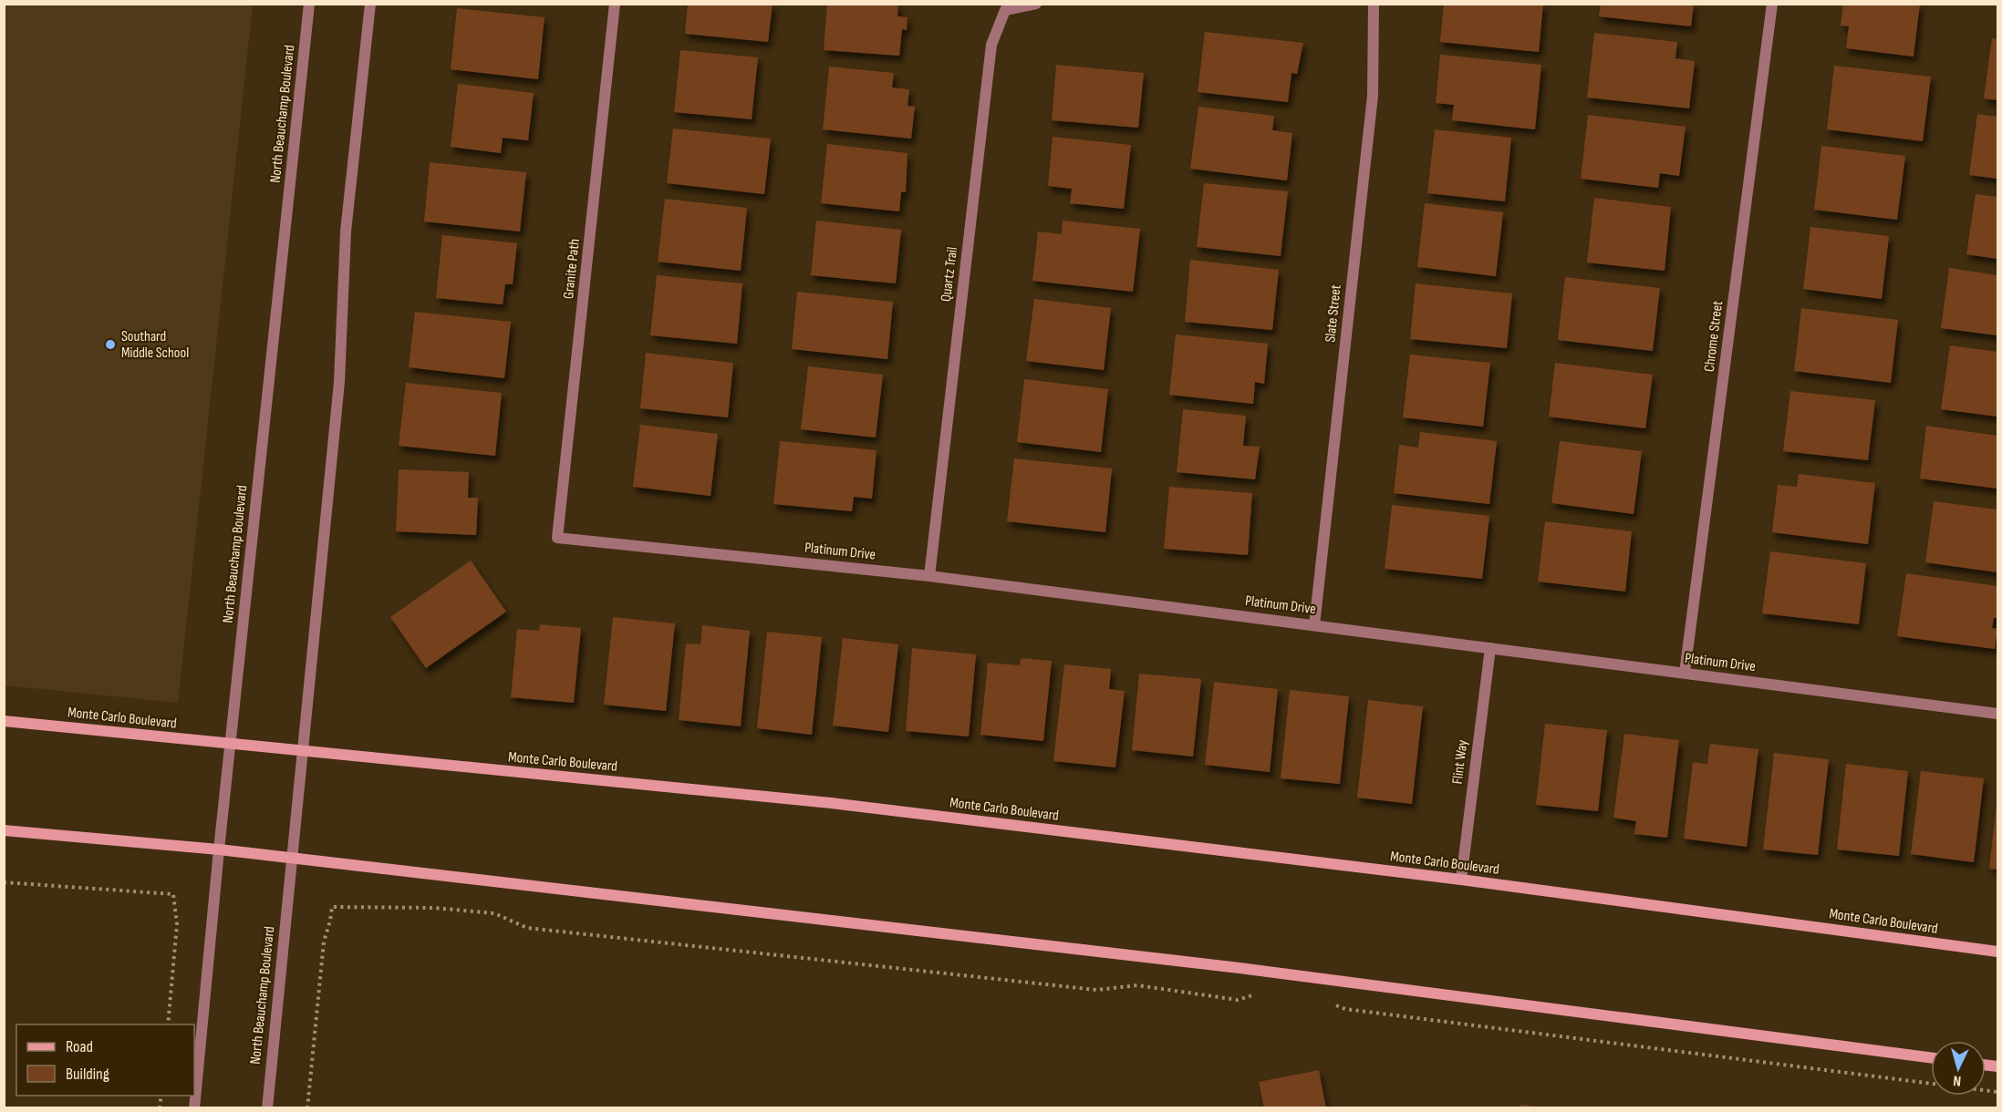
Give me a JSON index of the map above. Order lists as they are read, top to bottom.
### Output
{
  "streets": {
    "main road": ["Monte Carlo Boulevard"],
    "street": [
      "North Beauchamp Boulevard",
      "Granite Path",
      "Quartz Trail",
      "Slate Street",
      "Chrome Street",
      "Platinum Drive",
      "Flint Way"
    ]
  },
  "crossings": [
    ["North Beauchamp Boulevard", "Monte Carlo Boulevard"],
    ["Granite Path", "Platinum Drive"],
    ["Quartz Trail", "Platinum Drive"],
    ["Slate Street", "Platinum Drive"],
    ["Chrome Street", "Platinum Drive"],
    ["Platinum Drive", "Flint Way"],
    ["Monte Carlo Boulevard", "Flint Way"]
  ],
  "places": ["Southard Middle School"],
  "legend": ["Road", "Building"],
  "north": "bottom"
}
